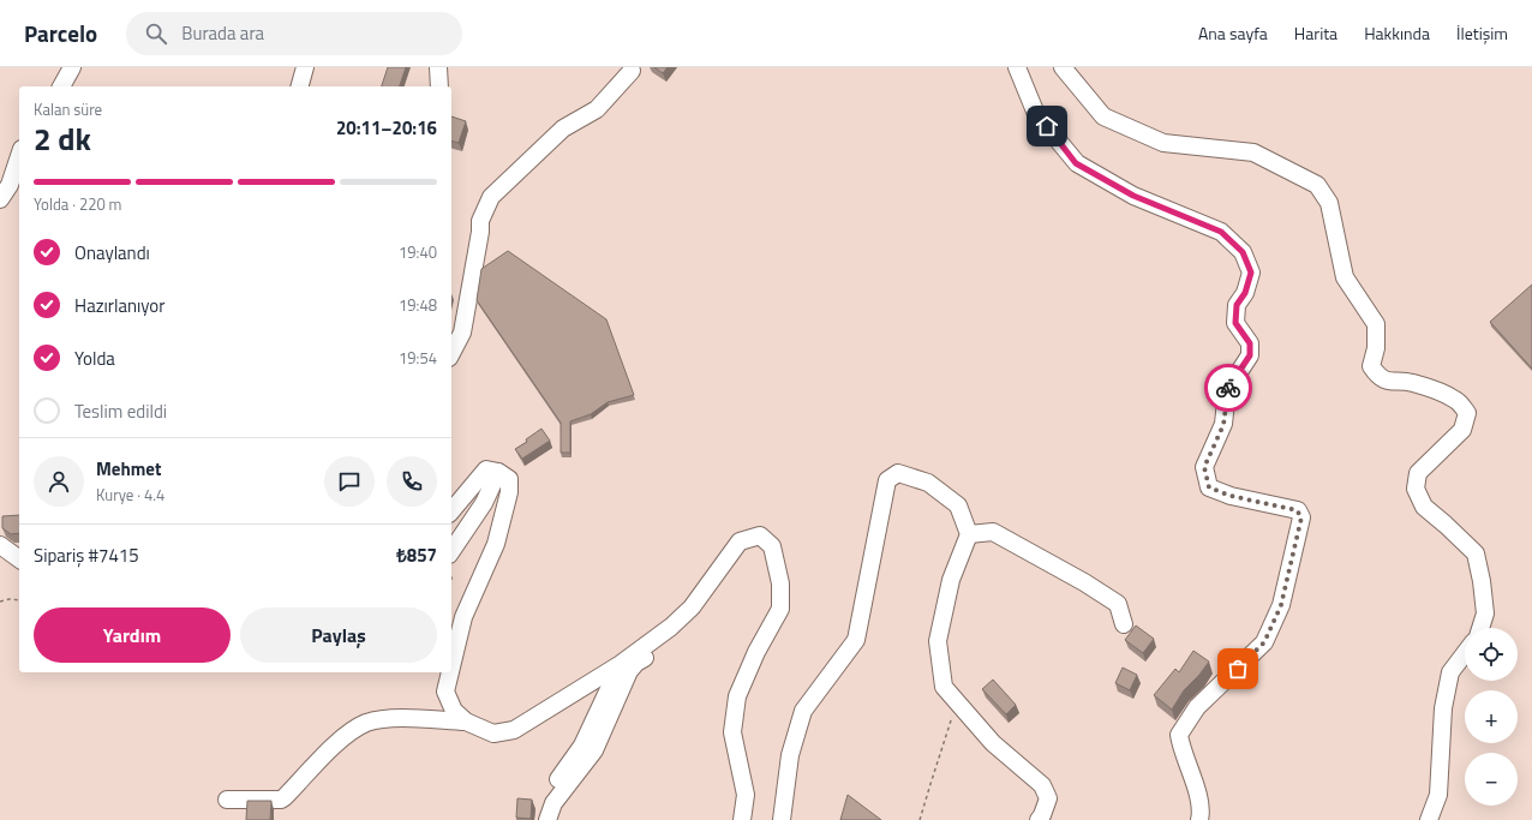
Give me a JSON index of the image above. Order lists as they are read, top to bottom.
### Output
{
  "page": {
    "header": "Parcelo",
    "search": "Burada ara",
    "nav": [
      "Ana sayfa",
      "Harita",
      "Hakkında",
      "İletişim"
    ],
    "heading": ["2 dk", "Kalan süre", "20:11–20:16"],
    "panel": [
      "Mehmet",
      "Kurye · 4.4",
      "Sipariş #7415",
      "₺857"
    ],
    "bar": "Yolda · 220 m",
    "list": [
      ["Onaylandı", "19:40"],
      ["Hazırlanıyor", "19:48"],
      ["Yolda", "19:54"],
      "Teslim edildi"
    ],
    "buttons": ["Yardım", "Paylaş"],
    "map_buttons": ["+", "−"]
  }
}
